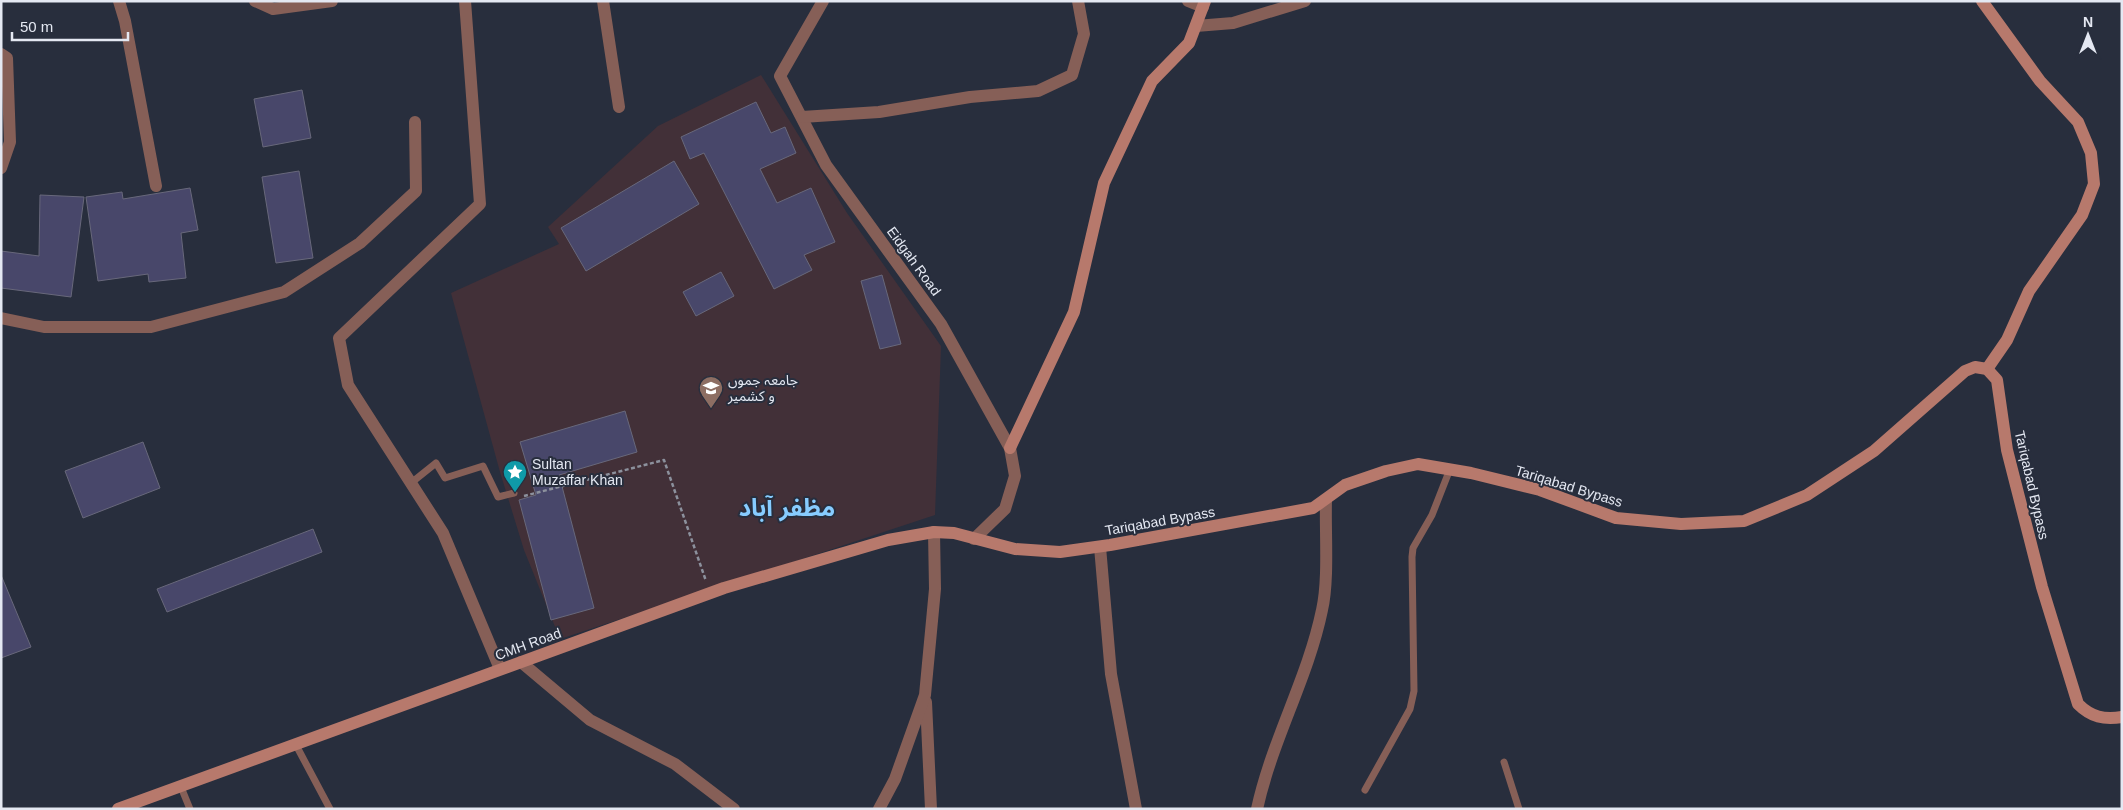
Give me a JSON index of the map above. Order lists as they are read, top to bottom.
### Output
{
  "streets": {
    "street": ["Eidgah Road", "Tariqabad Bypass", "CMH Road"]
  },
  "crossings": [
    ["Eidgah Road", "Tariqabad Bypass"],
    ["Tariqabad Bypass", "CMH Road"]
  ],
  "districts": ["مظفر آباد"],
  "places": {
    "school or university": ["جامعہ جموں و کشمیر"],
    "place": ["Sultan Muzaffar Khan"]
  },
  "scale_bar": "50 m",
  "north": "top"
}
